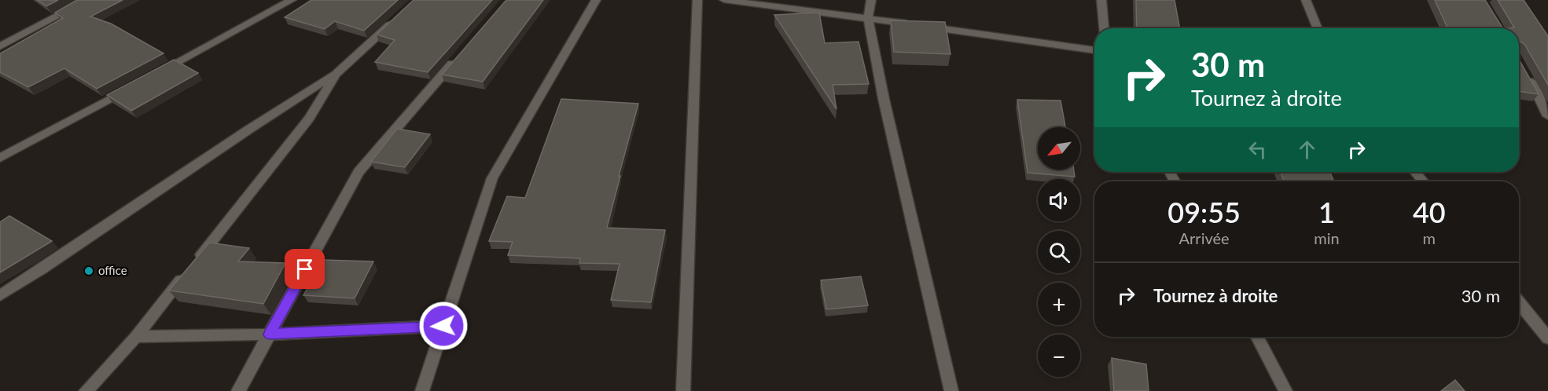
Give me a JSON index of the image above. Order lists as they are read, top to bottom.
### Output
{
  "places": ["office"],
  "north": "bottom left",
  "page": {
    "turn": ["30 m", "Tournez à droite"],
    "map_buttons": ["+", "−"],
    "eta": [
      "09:55",
      "Arrivée",
      "1",
      "min",
      "40",
      "m"
    ],
    "list": [
      {
        "name": "Tournez à droite",
        "value": "30 m"
      }
    ]
  }
}
